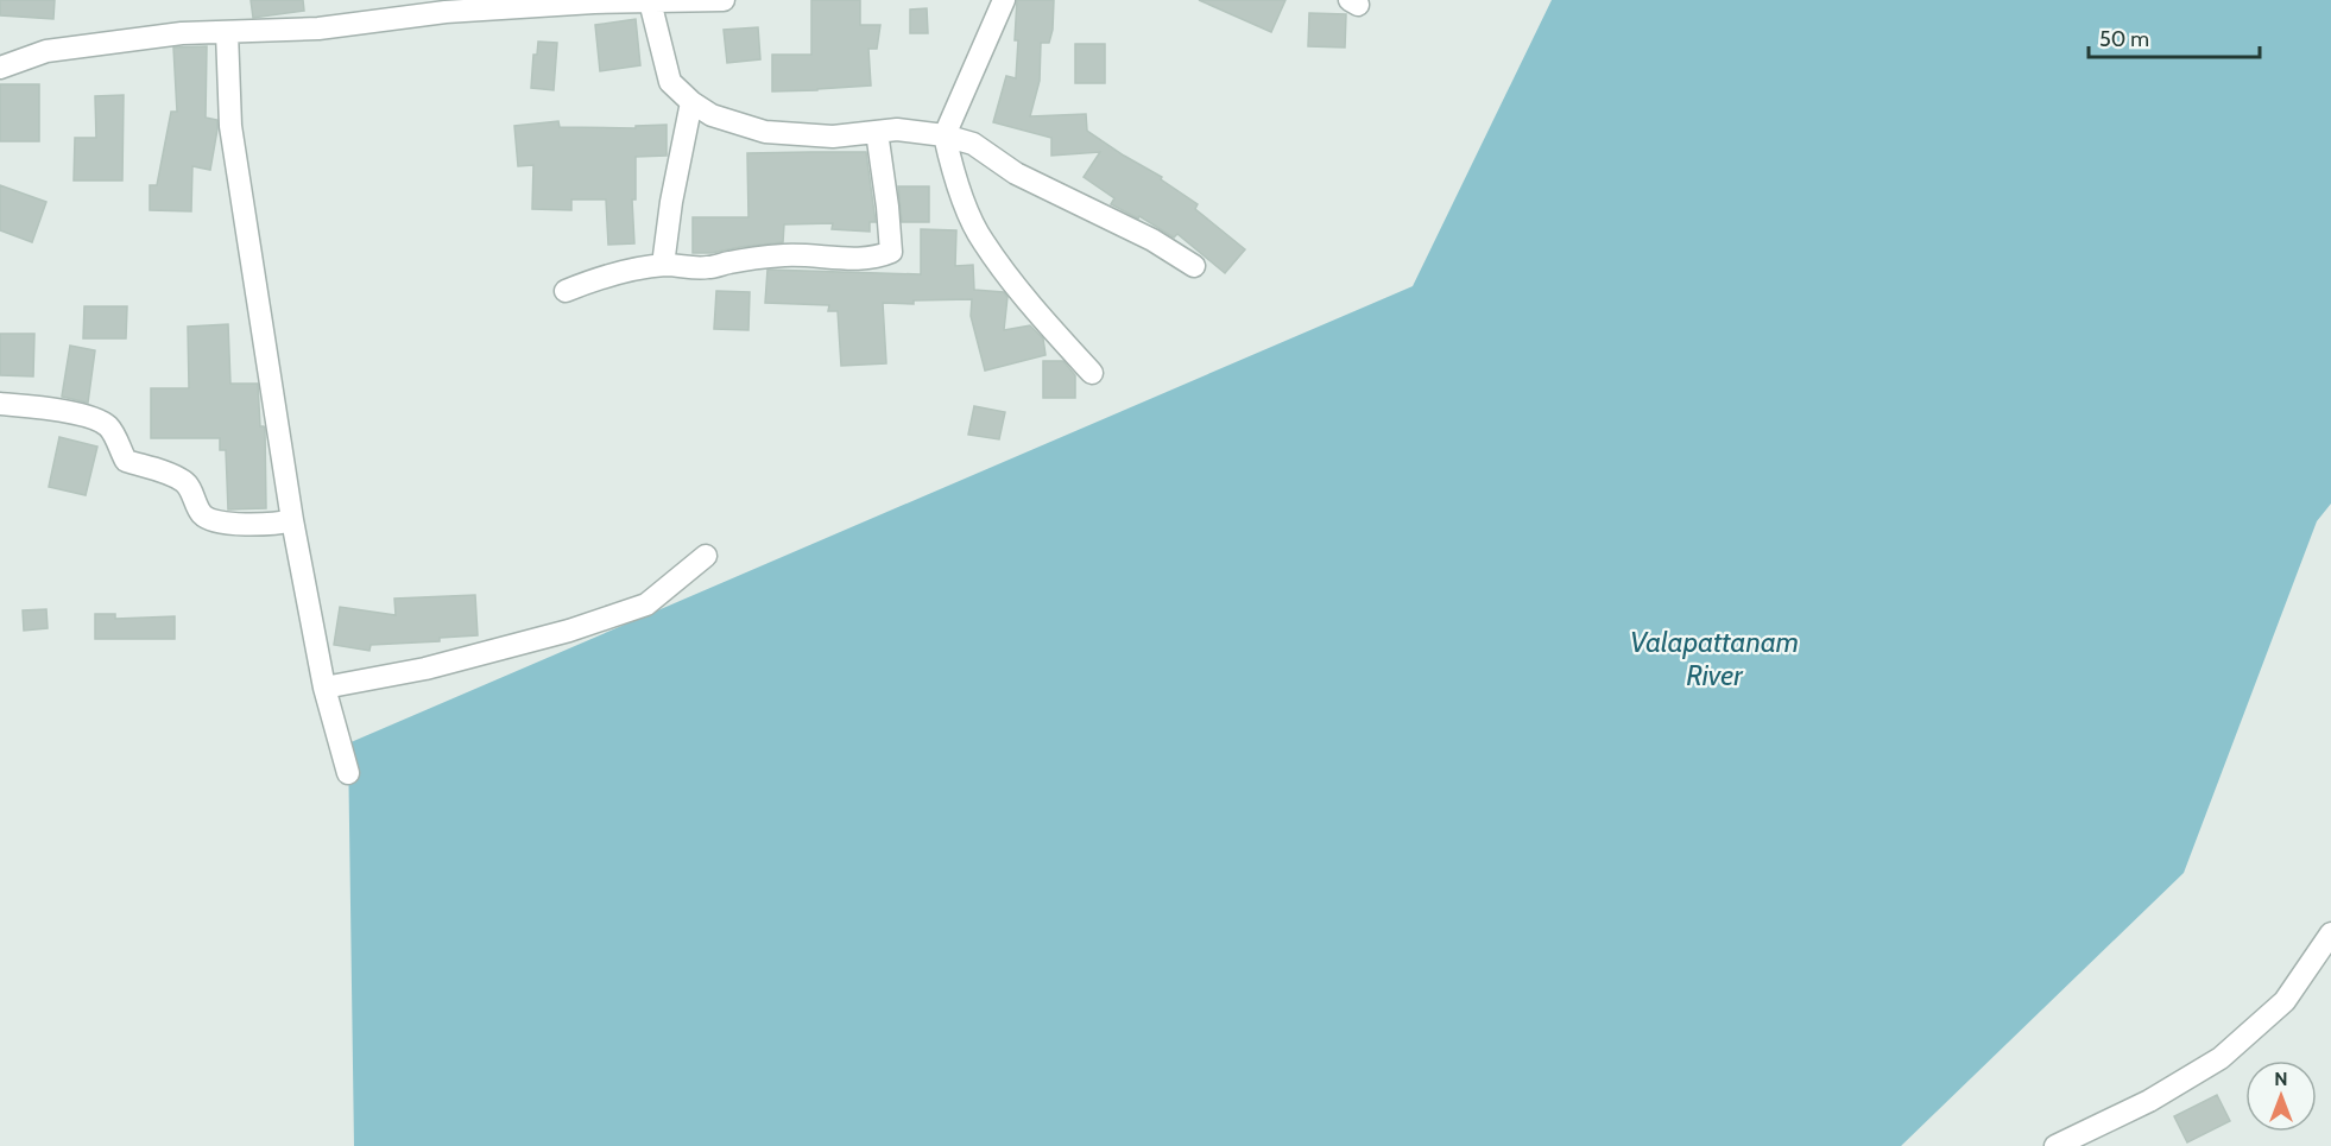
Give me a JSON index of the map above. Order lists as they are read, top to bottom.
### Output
{
  "water": ["Valapattanam River"],
  "scale_bar": "50 m",
  "north": "top"
}
